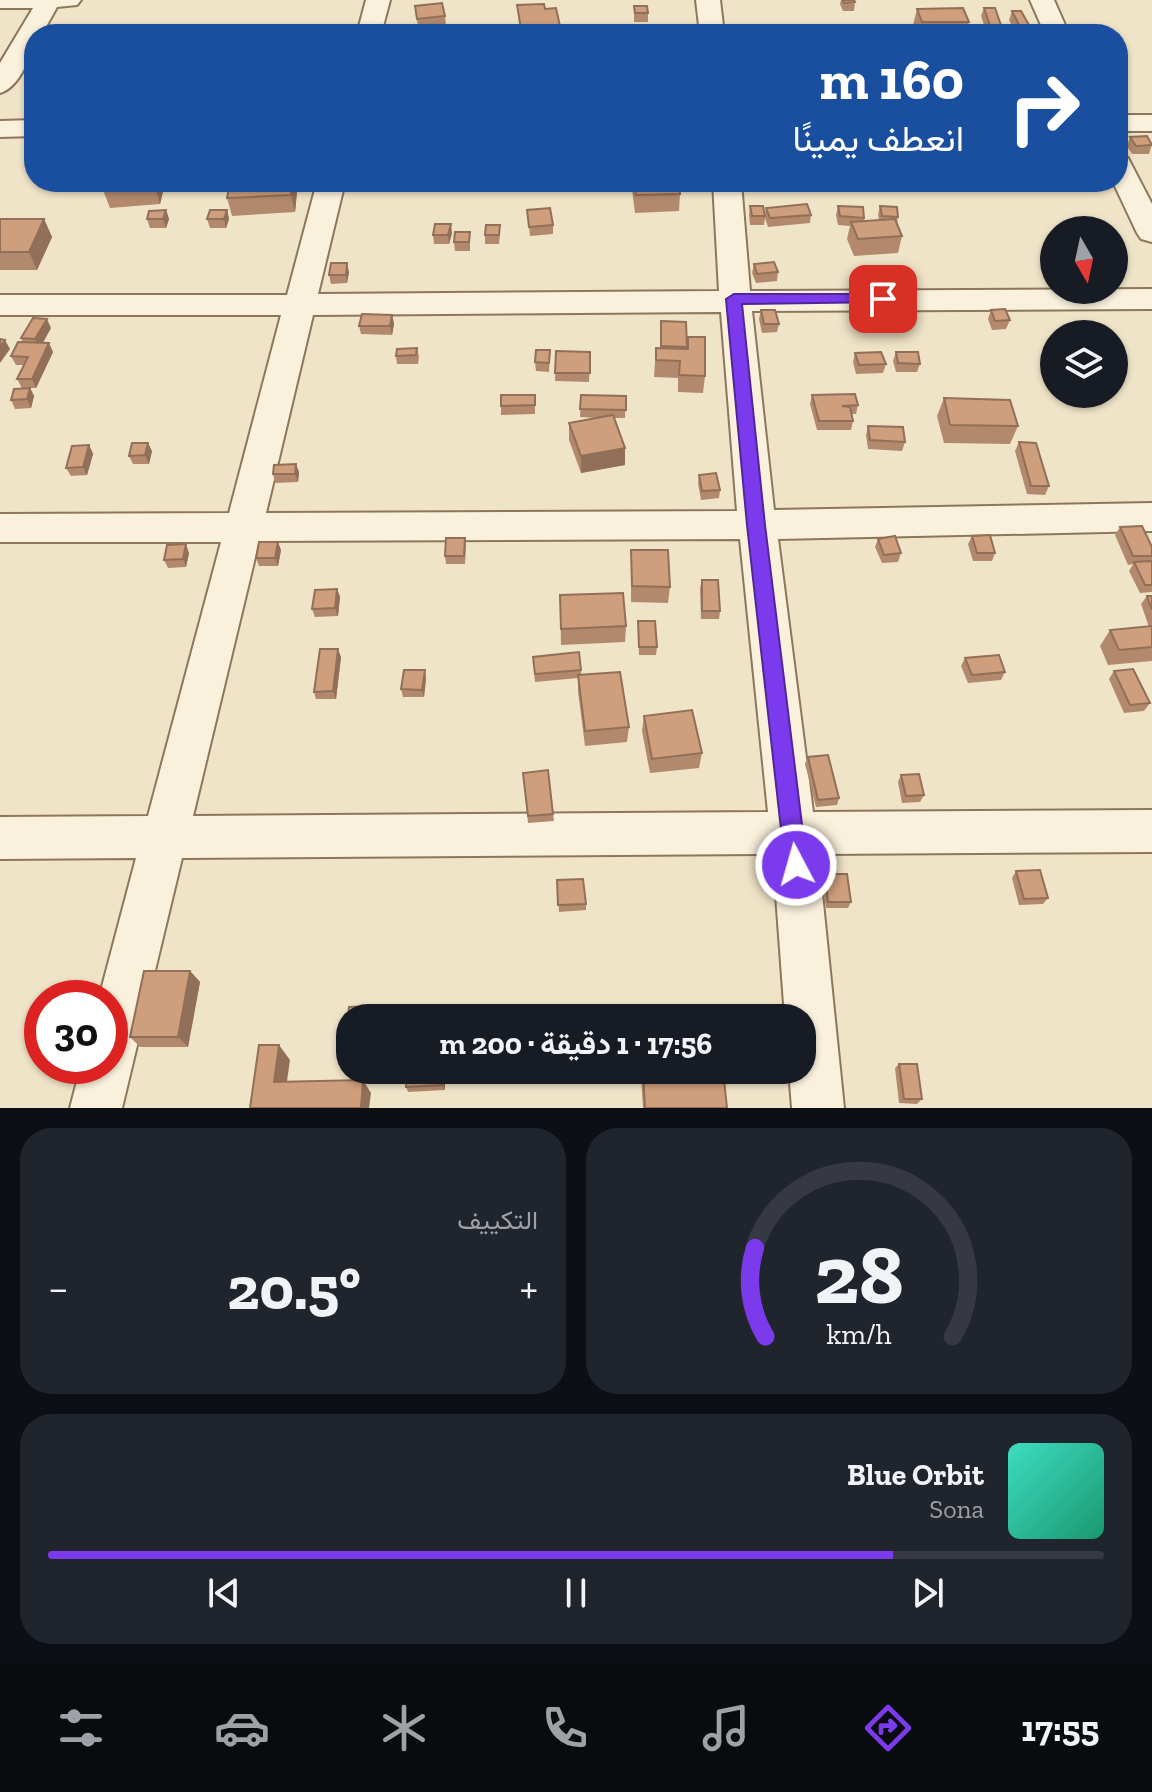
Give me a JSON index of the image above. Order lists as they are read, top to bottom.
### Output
{
  "north": "bottom",
  "page": {
    "turn": ["160 m", "انعطف يمينًا"],
    "limit": "30",
    "trip": "17:56 · 1 دقيقة · 200 m",
    "tile": "التكييف",
    "heat": ["−", "20.5°", "+"],
    "song": ["Blue Orbit", "Sona"],
    "tabs": "17:55",
    "gauge": ["28", "km/h"]
  }
}
